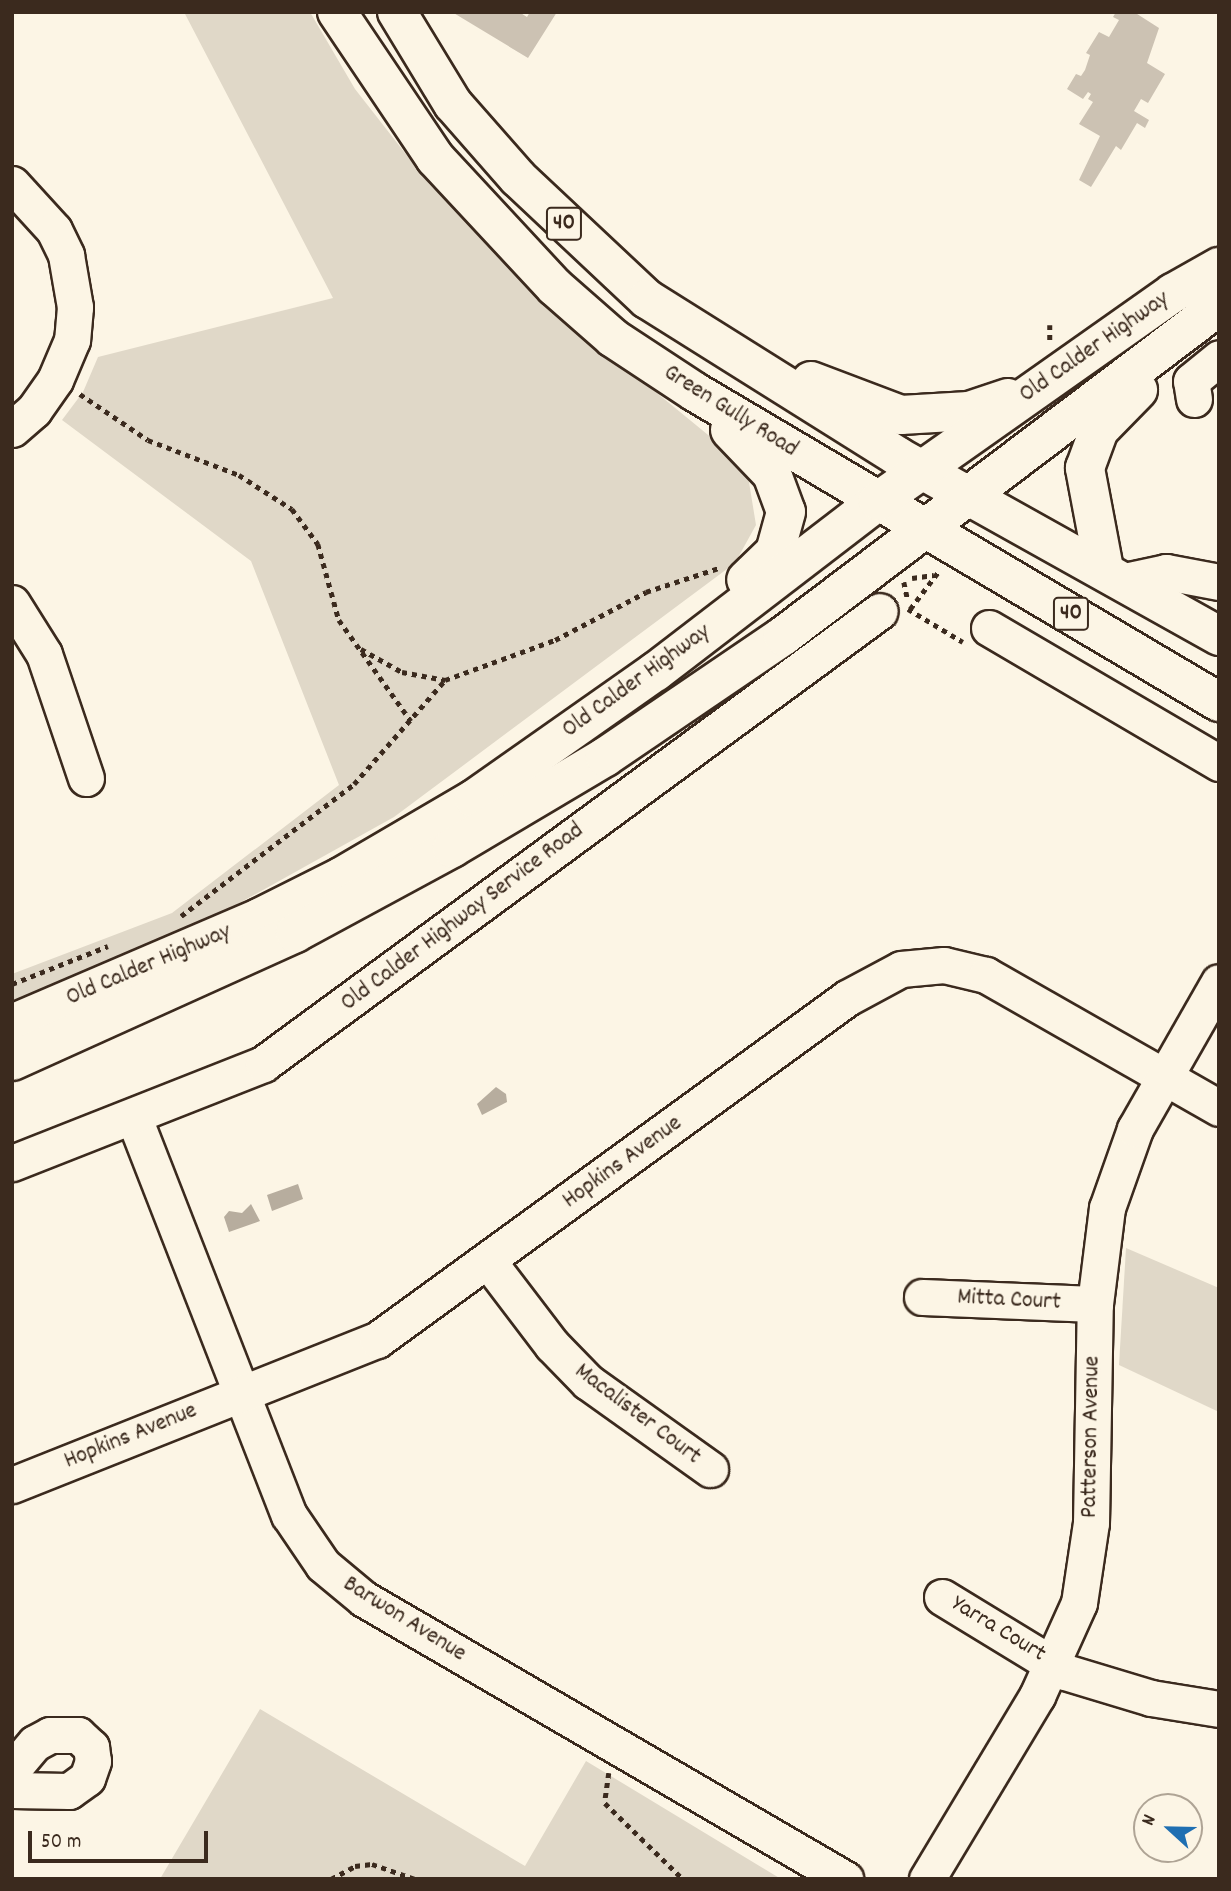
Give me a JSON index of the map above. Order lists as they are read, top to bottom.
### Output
{
  "streets": {
    "main road": ["40", "Old Calder Highway", "Green Gully Road"],
    "street": [
      "Old Calder Highway Service Road",
      "Hopkins Avenue",
      "Mitta Court",
      "Macalister Court",
      "Patterson Avenue",
      "Barwon Avenue",
      "Yarra Court"
    ]
  },
  "crossings": [
    ["Old Calder Highway", "Green Gully Road"],
    ["Old Calder Highway Service Road", "Barwon Avenue"],
    ["Hopkins Avenue", "Macalister Court"],
    ["Hopkins Avenue", "Patterson Avenue"],
    ["Hopkins Avenue", "Barwon Avenue"],
    ["Mitta Court", "Patterson Avenue"],
    ["Patterson Avenue", "Yarra Court"]
  ],
  "scale_bar": "50 m",
  "north": "left"
}
